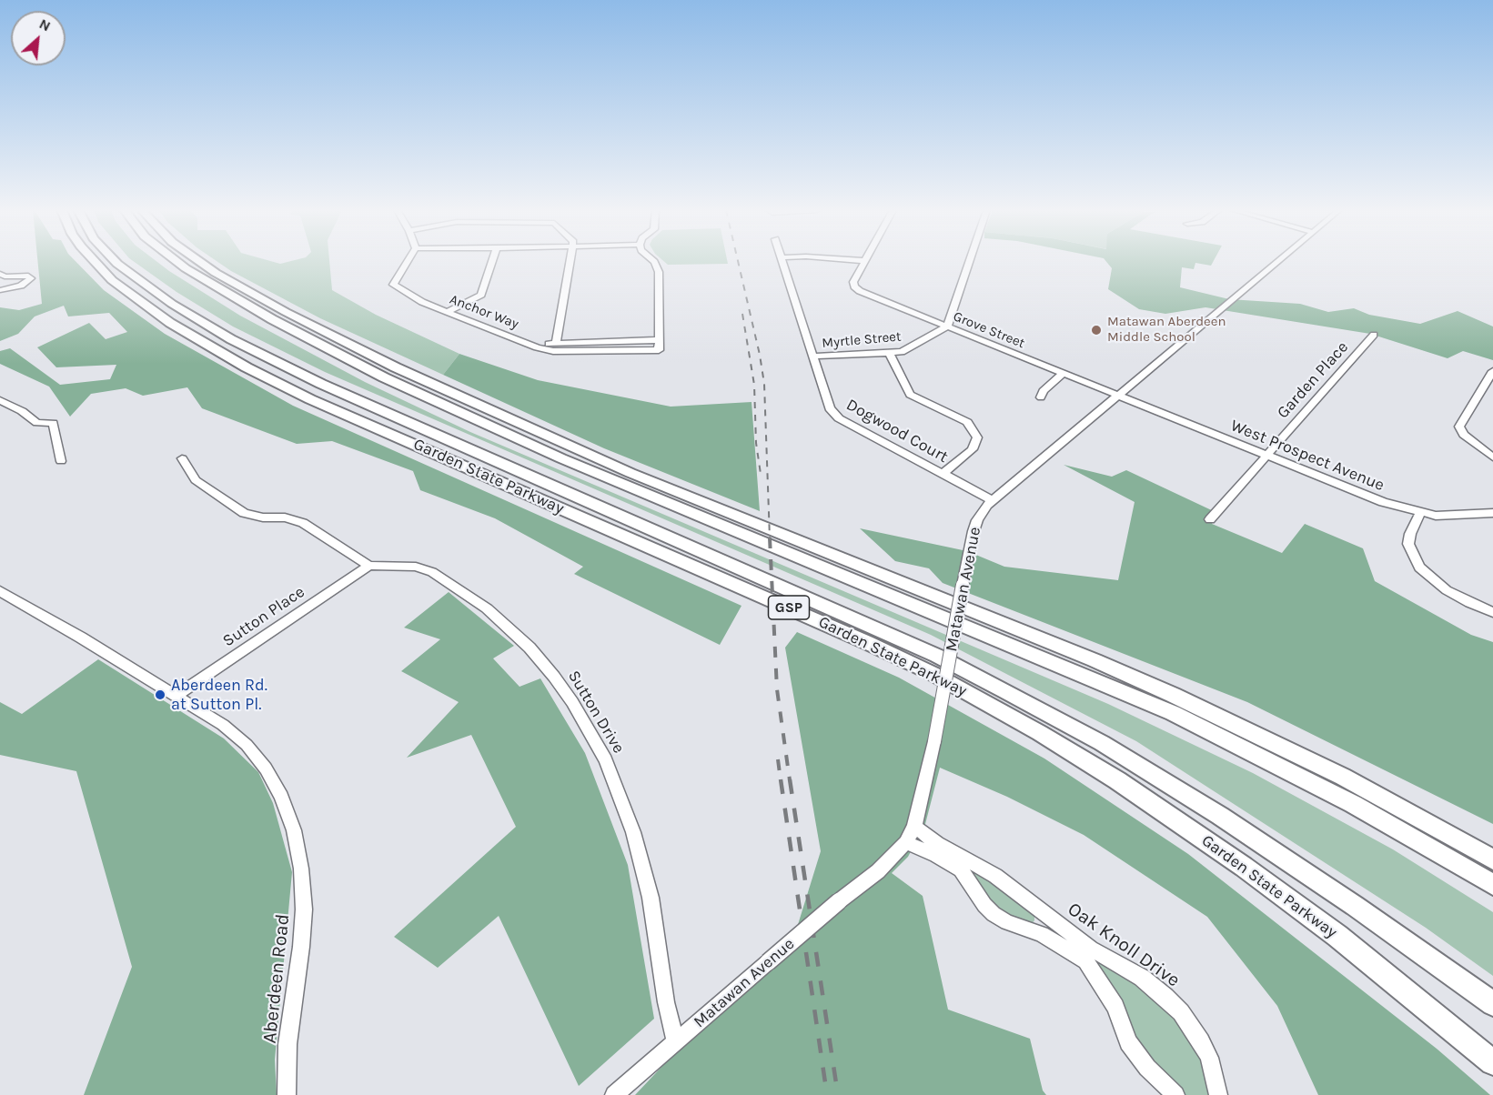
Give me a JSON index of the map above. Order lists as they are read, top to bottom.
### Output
{
  "streets": {
    "highway": ["Garden State Parkway", "GSP"],
    "street": [
      "Anchor Way",
      "Grove Street",
      "Myrtle Street",
      "Garden Place",
      "Dogwood Court",
      "West Prospect Avenue",
      "Matawan Avenue",
      "Sutton Place",
      "Sutton Drive",
      "Oak Knoll Drive",
      "Aberdeen Road"
    ]
  },
  "crossings": [
    ["Grove Street", "Myrtle Street"],
    ["Grove Street", "West Prospect Avenue"],
    ["Grove Street", "Matawan Avenue"],
    ["Myrtle Street", "Dogwood Court"],
    ["Garden Place", "West Prospect Avenue"],
    ["Dogwood Court", "Matawan Avenue"],
    ["West Prospect Avenue", "Matawan Avenue"],
    ["Matawan Avenue", "Sutton Drive"],
    ["Matawan Avenue", "Oak Knoll Drive"],
    ["Sutton Place", "Sutton Drive"],
    ["Sutton Place", "Aberdeen Road"]
  ],
  "places": ["Matawan Aberdeen Middle School", "Aberdeen Rd. at Sutton Pl."],
  "north": "top right"
}
